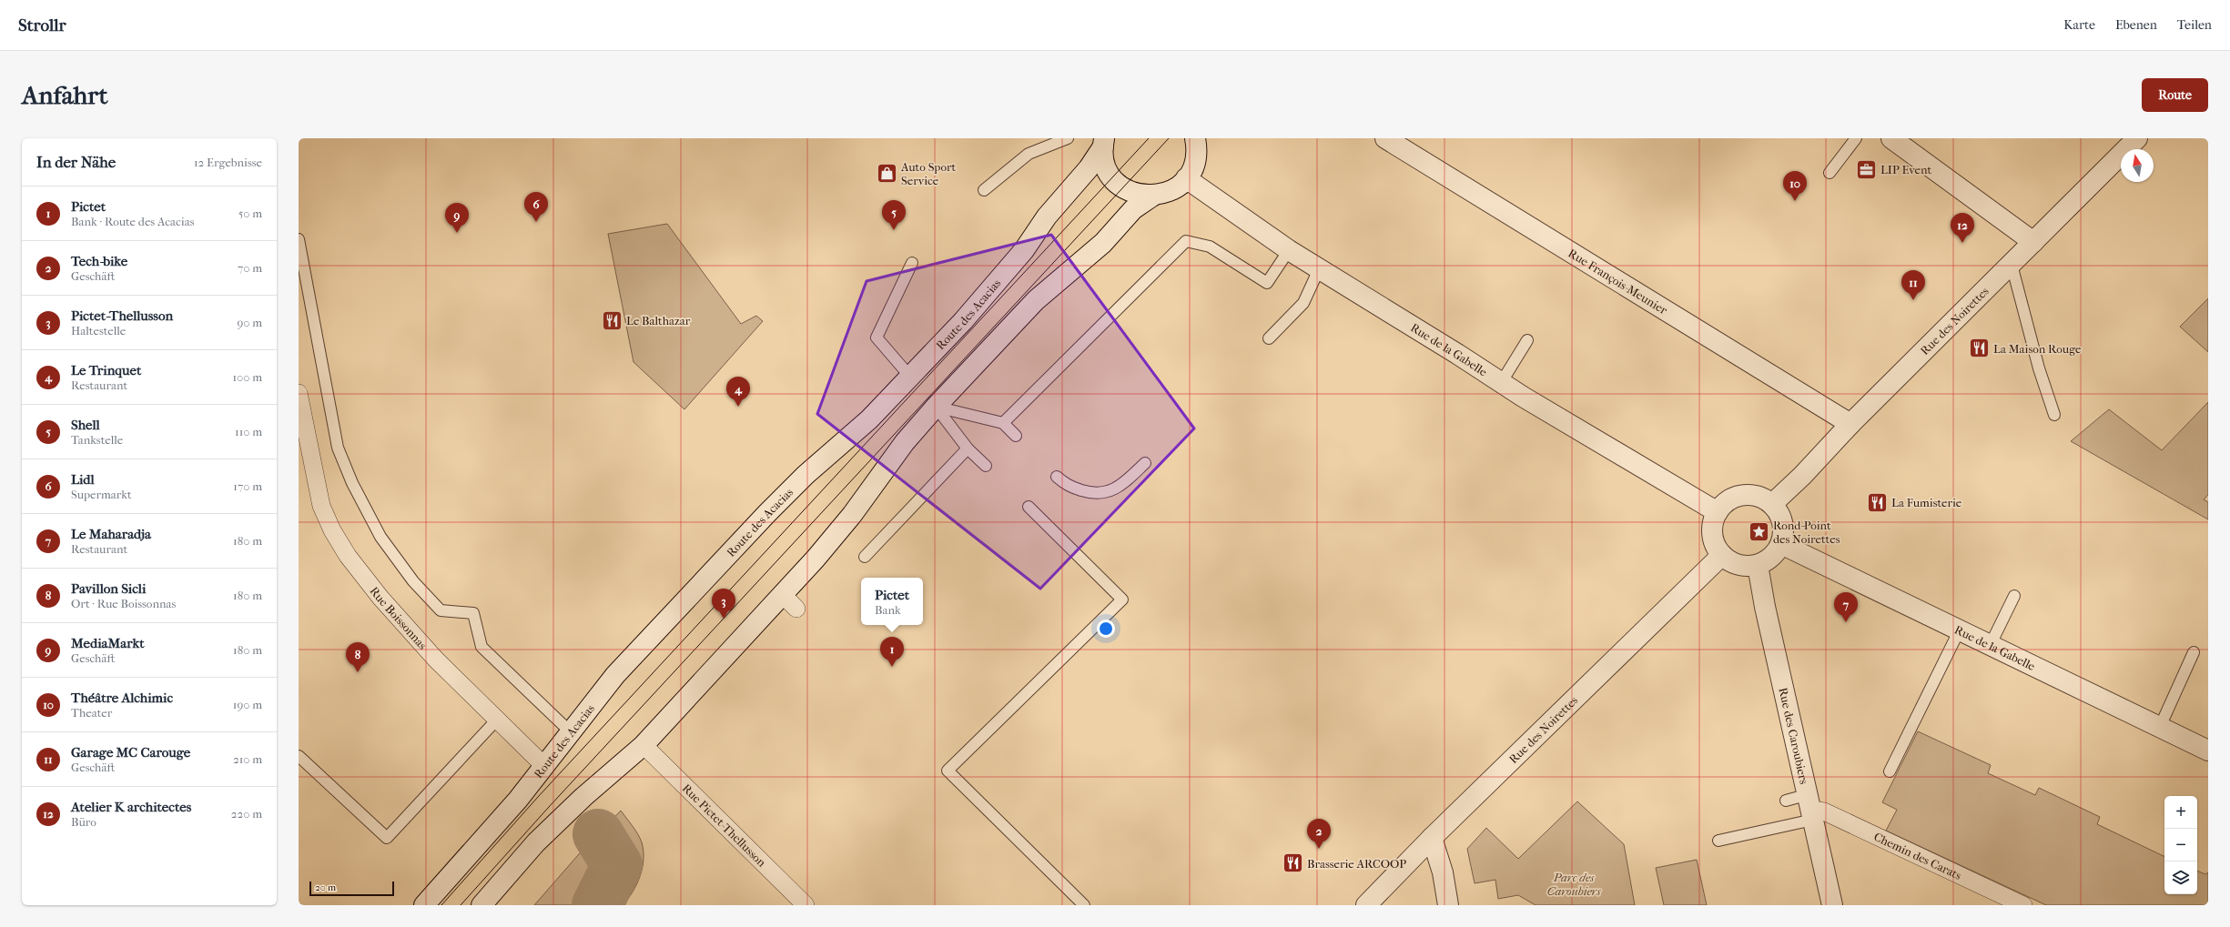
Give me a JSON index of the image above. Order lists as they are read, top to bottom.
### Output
{
  "streets": {
    "street": [
      "Rue François-Meunier",
      "Route des Acacias",
      "Rue des Noirettes",
      "Rue de la Gabelle",
      "Rue Boissonnas",
      "Rue des Caroubiers",
      "Rue Pictet-Thellusson",
      "Chemin des Carats"
    ]
  },
  "crossings": [
    ["Rue François-Meunier", "Rue des Noirettes"],
    ["Route des Acacias", "Rue Boissonnas"],
    ["Rue des Noirettes", "Rue de la Gabelle"],
    ["Rue des Noirettes", "Rue des Caroubiers"],
    ["Rue de la Gabelle", "Rue des Caroubiers"],
    ["Rue des Caroubiers", "Chemin des Carats"]
  ],
  "parks": ["Parc des Caroubiers"],
  "places": {
    "office": ["LIP Event"],
    "shop": ["Auto Sport Service"],
    "restaurant": [
      "Le Balthazar",
      "La Maison Rouge",
      "La Fumisterie",
      "Brasserie ARCOOP"
    ],
    "place": ["Rond-Point des Noirettes"]
  },
  "scale_bar": "20 m",
  "north": "top",
  "page": {
    "header": "Strollr",
    "nav": ["Karte", "Ebenen", "Teilen"],
    "buttons": "Route",
    "title": "Anfahrt",
    "heading": ["In der Nähe", "12 Ergebnisse"],
    "pins": [
      "10",
      "6",
      "5",
      "9",
      "12",
      "11",
      "4",
      "3",
      "7",
      "1",
      "8",
      "2"
    ],
    "list": [
      {
        "mark": "1",
        "name": "Pictet",
        "note": "Bank · Route des Acacias",
        "value": "50 m"
      },
      {
        "mark": "2",
        "name": "Tech-bike",
        "note": "Geschäft",
        "value": "70 m"
      },
      {
        "mark": "3",
        "name": "Pictet-Thellusson",
        "note": "Haltestelle",
        "value": "90 m"
      },
      {
        "mark": "4",
        "name": "Le Trinquet",
        "note": "Restaurant",
        "value": "100 m"
      },
      {
        "mark": "5",
        "name": "Shell",
        "note": "Tankstelle",
        "value": "110 m"
      },
      {
        "mark": "6",
        "name": "Lidl",
        "note": "Supermarkt",
        "value": "170 m"
      },
      {
        "mark": "7",
        "name": "Le Maharadja",
        "note": "Restaurant",
        "value": "180 m"
      },
      {
        "mark": "8",
        "name": "Pavillon Sicli",
        "note": "Ort · Rue Boissonnas",
        "value": "180 m"
      },
      {
        "mark": "9",
        "name": "MediaMarkt",
        "note": "Geschäft",
        "value": "180 m"
      },
      {
        "mark": "10",
        "name": "Théâtre Alchimic",
        "note": "Theater",
        "value": "190 m"
      },
      {
        "mark": "11",
        "name": "Garage MC Carouge",
        "note": "Geschäft",
        "value": "210 m"
      },
      {
        "mark": "12",
        "name": "Atelier K architectes",
        "note": "Büro",
        "value": "220 m"
      }
    ],
    "popup": ["Pictet", "Bank"],
    "map_buttons": ["+", "−"],
    "scale": "20 m"
  }
}
